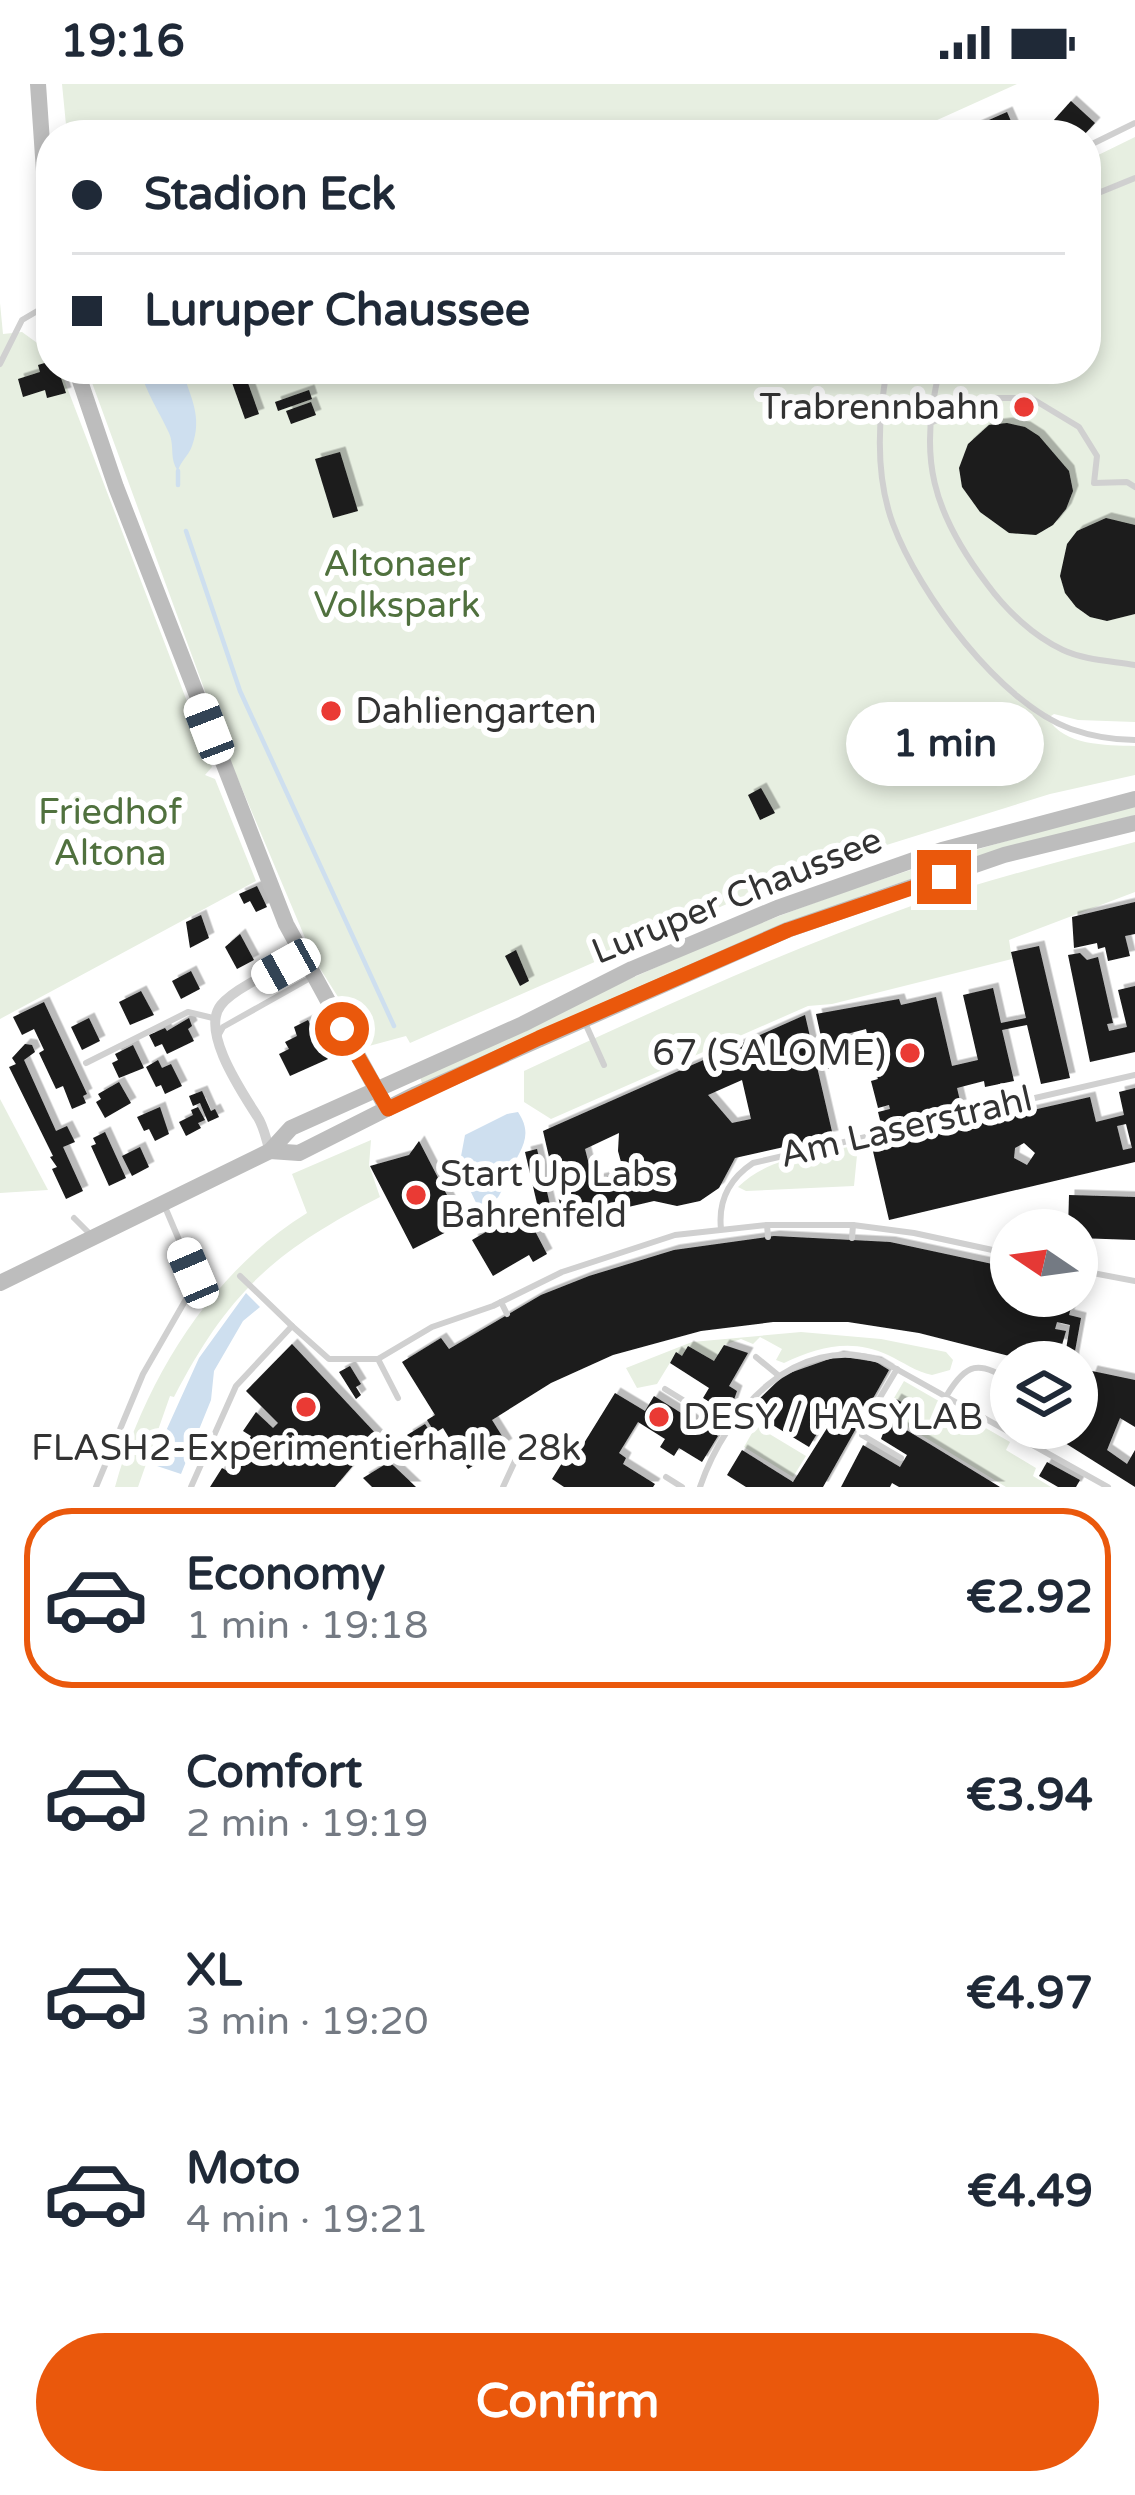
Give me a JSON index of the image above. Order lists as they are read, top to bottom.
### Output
{
  "streets": {
    "main road": ["Luruper Chaussee"],
    "lane": ["Am Laserstrahl"]
  },
  "parks": ["Altonaer Volkspark", "Friedhof Altona"],
  "places": [
    "Trabrennbahn",
    "Dahliengarten",
    "67 (SALOME)",
    "Start Up Labs Bahrenfeld",
    "FLASH2-Experimentierhalle 28k",
    "DESY / HASYLAB"
  ],
  "north": "left",
  "page": {
    "status": "19:16",
    "banner": ["Stadion Eck", "Luruper Chaussee"],
    "bubble": "1 min",
    "list": [
      {
        "name": "Economy",
        "note": "1 min · 19:18",
        "value": "€2.92"
      },
      {
        "name": "Comfort",
        "note": "2 min · 19:19",
        "value": "€3.94"
      },
      {
        "name": "XL",
        "note": "3 min · 19:20",
        "value": "€4.97"
      },
      {
        "name": "Moto",
        "note": "4 min · 19:21",
        "value": "€4.49"
      }
    ],
    "buttons": "Confirm"
  }
}
